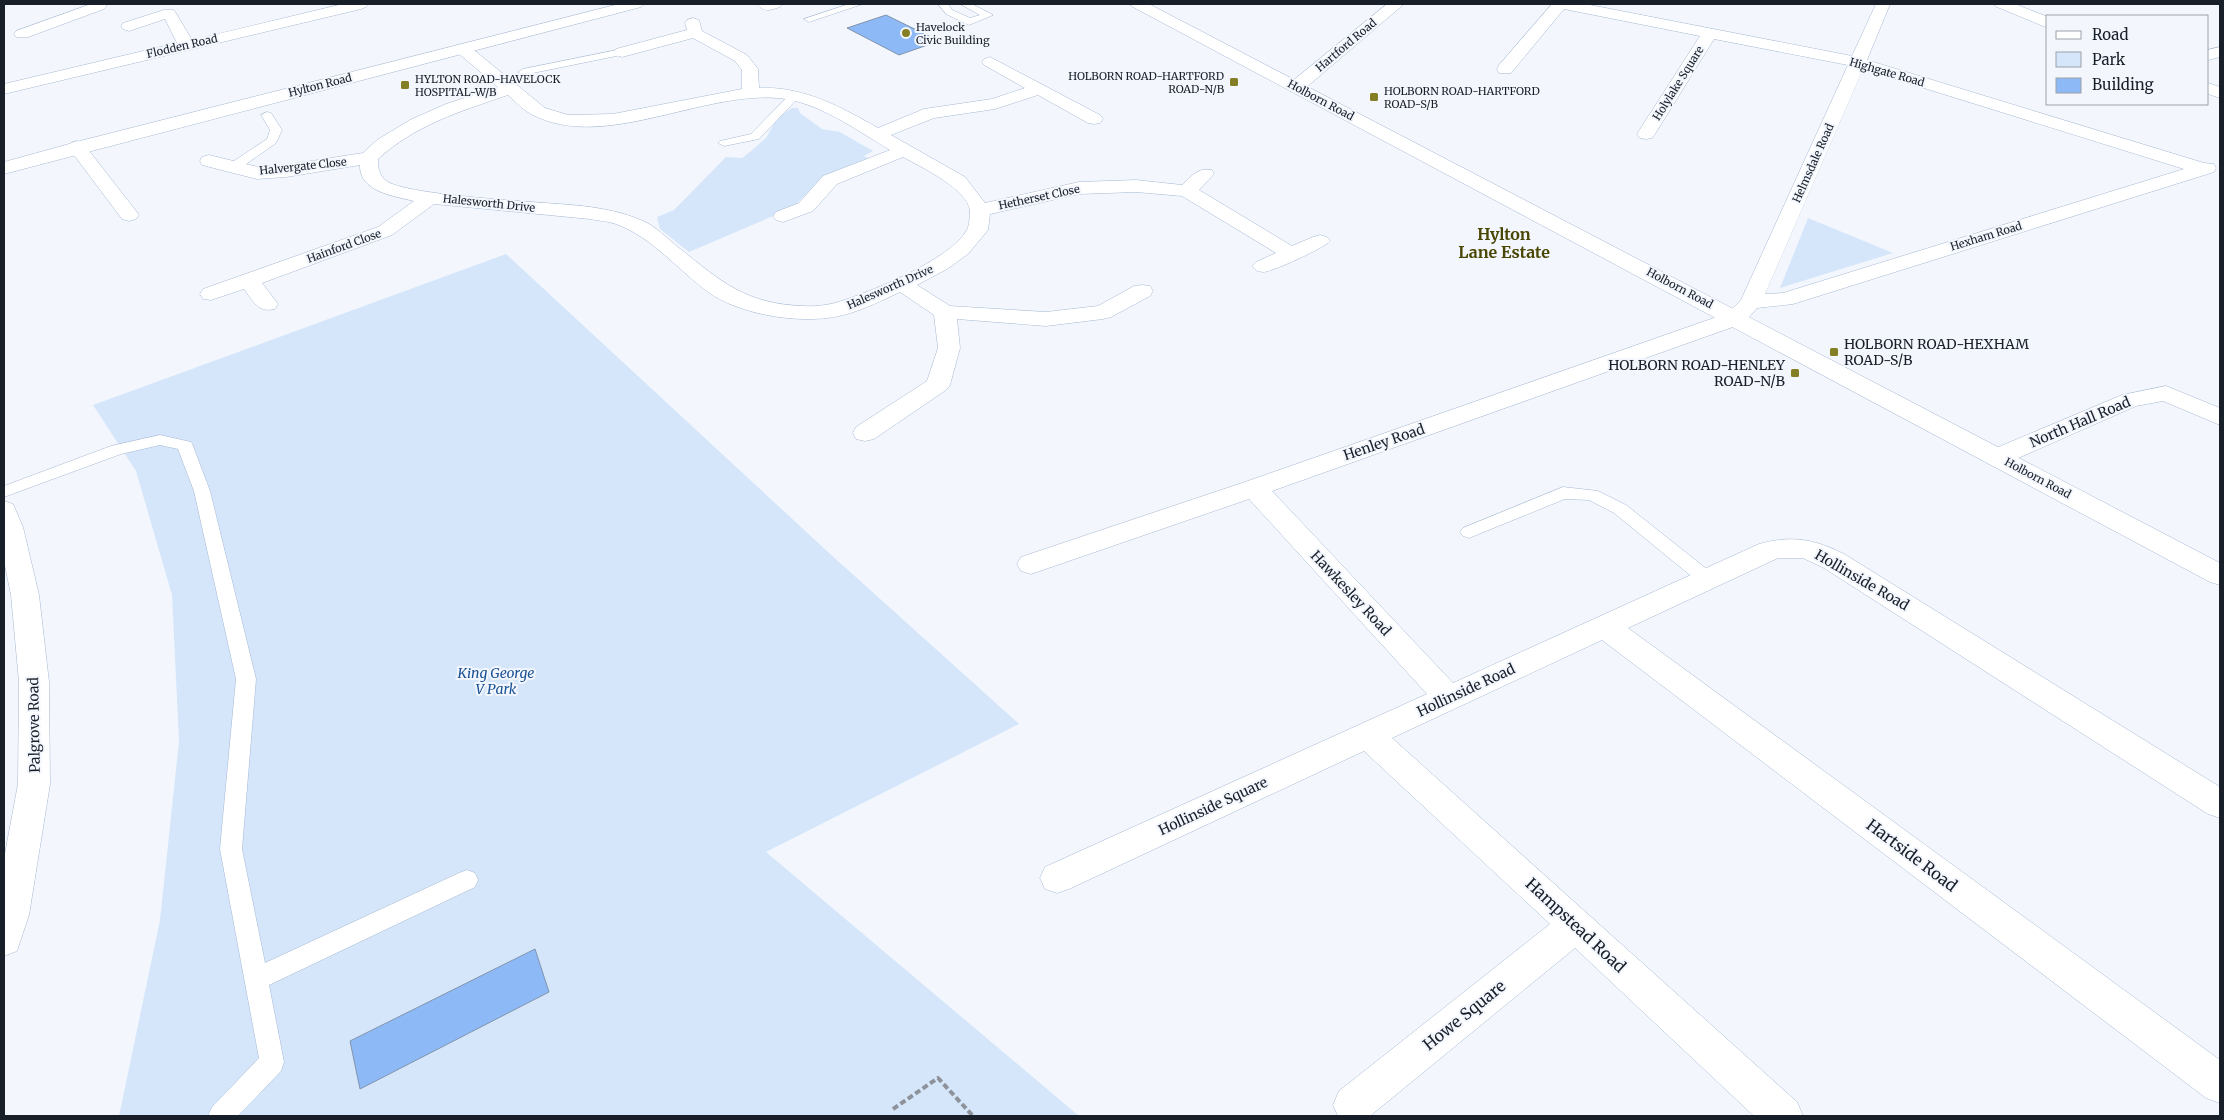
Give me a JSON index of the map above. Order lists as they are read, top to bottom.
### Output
{
  "streets": {
    "street": [
      "Hartford Road",
      "Flodden Road",
      "Highgate Road",
      "Holylake Square",
      "Hylton Road",
      "Holborn Road",
      "Helmsdale Road",
      "Halvergate Close",
      "Hetherset Close",
      "Halesworth Drive",
      "Hexham Road",
      "Hainford Close",
      "North Hall Road",
      "Henley Road",
      "Hollinside Road",
      "Hawkesley Road",
      "Palgrove Road",
      "Hollinside Square",
      "Hartside Road",
      "Hampstead Road",
      "Howe Square"
    ]
  },
  "crossings": [
    ["Hartford Road", "Holborn Road"],
    ["Highgate Road", "Holylake Square"],
    ["Highgate Road", "Helmsdale Road"],
    ["Highgate Road", "Hexham Road"],
    ["Holborn Road", "Helmsdale Road"],
    ["Holborn Road", "Hexham Road"],
    ["Holborn Road", "North Hall Road"],
    ["Holborn Road", "Henley Road"],
    ["Helmsdale Road", "Hexham Road"],
    ["Helmsdale Road", "Henley Road"],
    ["Halvergate Close", "Halesworth Drive"],
    ["Hetherset Close", "Halesworth Drive"],
    ["Halesworth Drive", "Hainford Close"],
    ["Hexham Road", "Henley Road"],
    ["Henley Road", "Hawkesley Road"],
    ["Hollinside Road", "Hawkesley Road"],
    ["Hollinside Road", "Hollinside Square"],
    ["Hollinside Road", "Hartside Road"],
    ["Hollinside Road", "Hampstead Road"],
    ["Hollinside Square", "Hampstead Road"],
    ["Hampstead Road", "Howe Square"]
  ],
  "districts": ["Hylton Lane Estate"],
  "parks": ["King George V Park"],
  "places": {
    "other": ["Havelock Civic Building"],
    "transit": [
      "HOLBORN ROAD-HARTFORD ROAD-N/B",
      "HYLTON ROAD-HAVELOCK HOSPITAL-W/B",
      "HOLBORN ROAD-HARTFORD ROAD-S/B",
      "HOLBORN ROAD-HEXHAM ROAD-S/B",
      "HOLBORN ROAD-HENLEY ROAD-N/B"
    ]
  },
  "legend": ["Road", "Park", "Building"]
}
